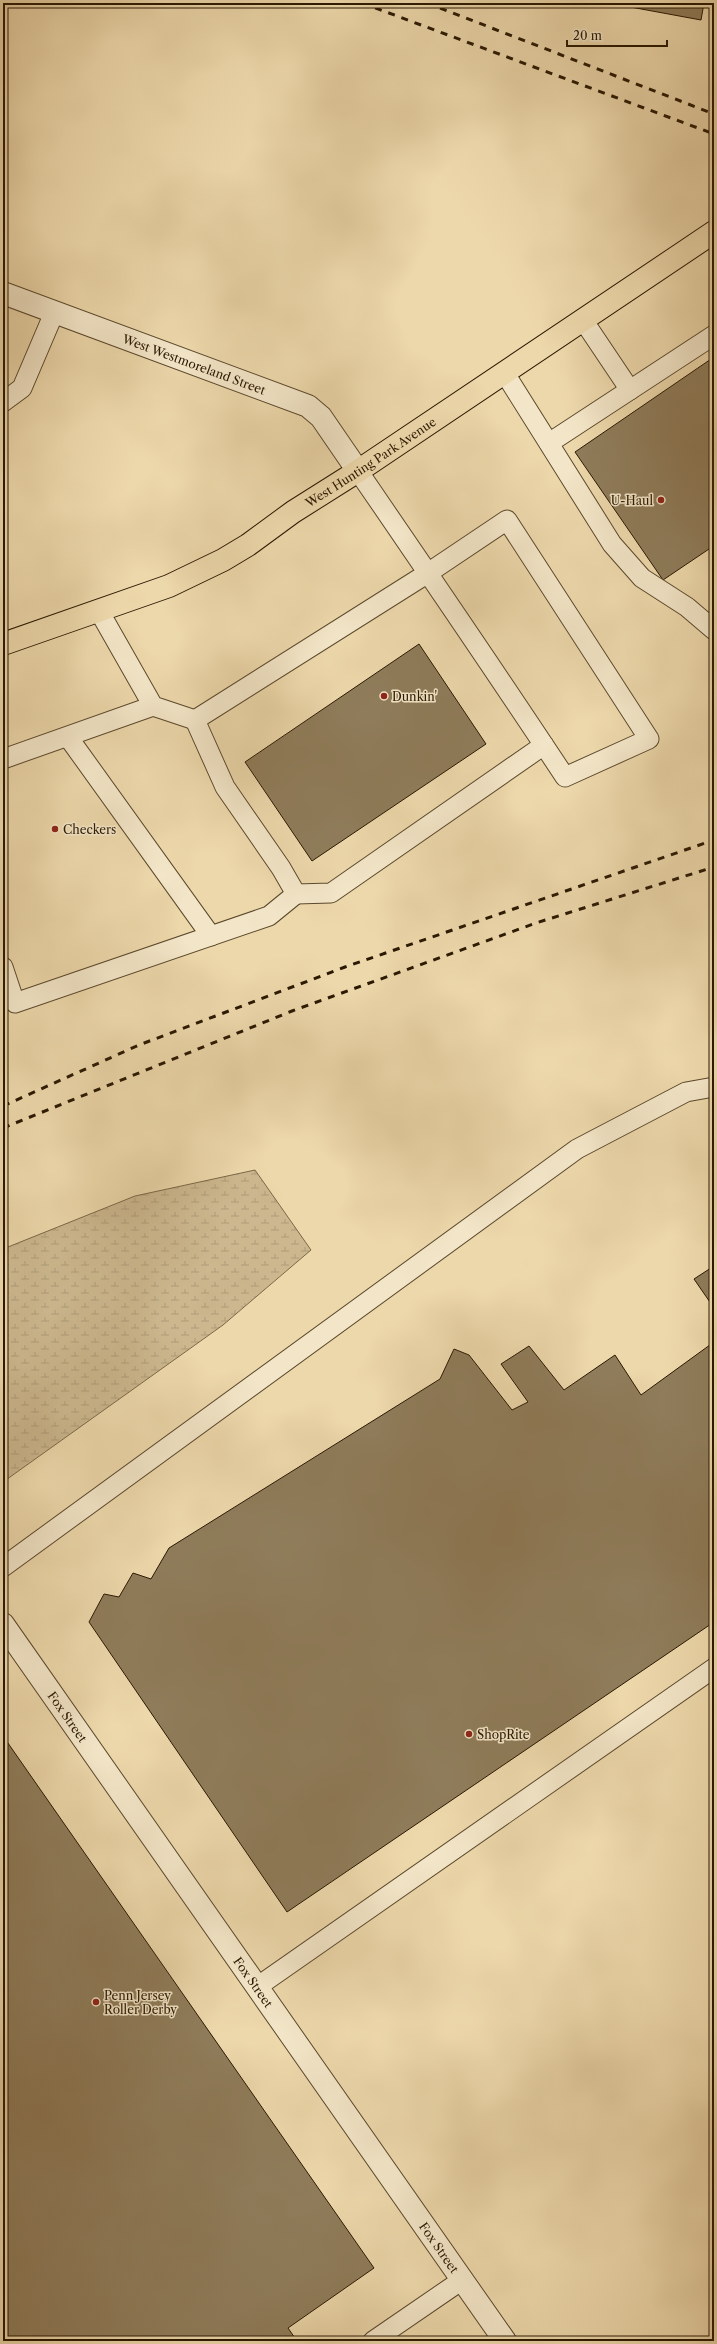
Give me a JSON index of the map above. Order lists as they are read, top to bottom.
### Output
{
  "streets": {
    "main road": ["West Hunting Park Avenue"],
    "street": ["West Westmoreland Street", "Fox Street"]
  },
  "crossings": [
    ["West Westmoreland Street", "West Hunting Park Avenue"]
  ],
  "places": [
    "U-Haul",
    "Dunkin'",
    "Checkers",
    "ShopRite",
    "Penn Jersey Roller Derby"
  ],
  "scale_bar": "20 m"
}
